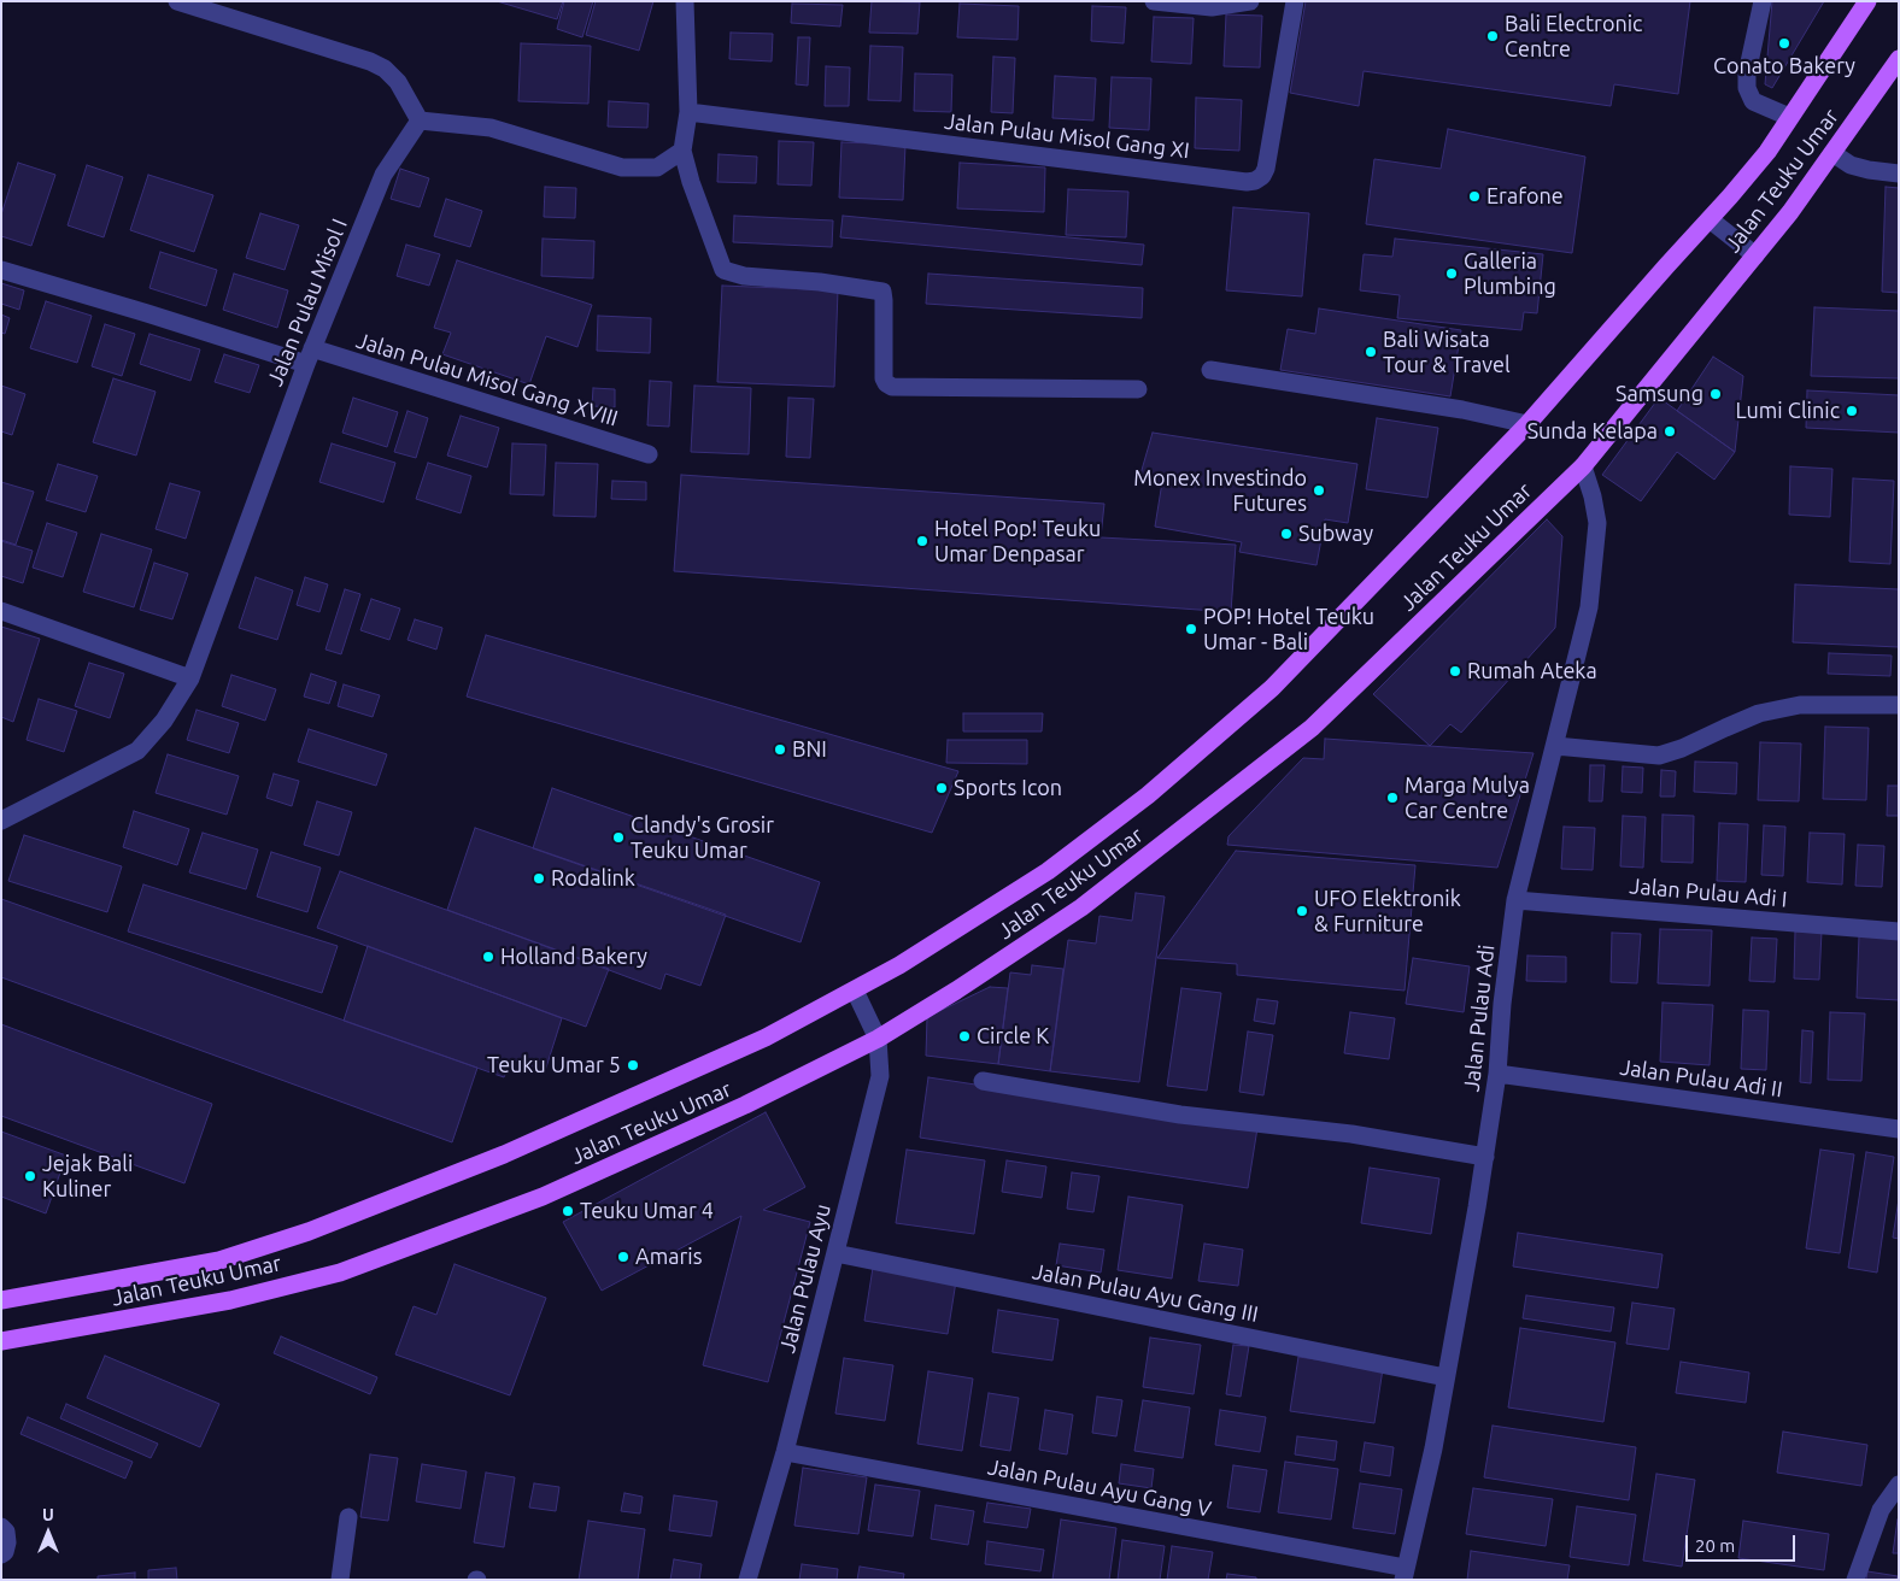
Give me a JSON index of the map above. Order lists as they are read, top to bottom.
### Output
{
  "streets": {
    "main road": ["Jalan Teuku Umar"],
    "street": [
      "Jalan Pulau Misol Gang XI",
      "Jalan Pulau Misol I",
      "Jalan Pulau Misol Gang XVIII",
      "Jalan Pulau Adi I",
      "Jalan Pulau Adi",
      "Jalan Pulau Adi II",
      "Jalan Pulau Ayu",
      "Jalan Pulau Ayu Gang III",
      "Jalan Pulau Ayu Gang V"
    ]
  },
  "crossings": [
    ["Jalan Teuku Umar", "Jalan Pulau Adi"],
    ["Jalan Teuku Umar", "Jalan Pulau Ayu"],
    ["Jalan Pulau Misol I", "Jalan Pulau Misol Gang XVIII"],
    ["Jalan Pulau Adi I", "Jalan Pulau Adi"],
    ["Jalan Pulau Adi", "Jalan Pulau Adi II"],
    ["Jalan Pulau Adi", "Jalan Pulau Ayu Gang III"],
    ["Jalan Pulau Adi", "Jalan Pulau Ayu Gang V"],
    ["Jalan Pulau Ayu", "Jalan Pulau Ayu Gang III"],
    ["Jalan Pulau Ayu", "Jalan Pulau Ayu Gang V"]
  ],
  "places": [
    "Bali Electronic Centre",
    "Conato Bakery",
    "Erafone",
    "Galleria Plumbing",
    "Bali Wisata Tour & Travel",
    "Samsung",
    "Lumi Clinic",
    "Sunda Kelapa",
    "Monex Investindo Futures",
    "Subway",
    "Hotel Pop! Teuku Umar Denpasar",
    "POP! Hotel Teuku Umar - Bali",
    "Rumah Ateka",
    "BNI",
    "Sports Icon",
    "Marga Mulya Car Centre",
    "Clandy's Grosir Teuku Umar",
    "Rodalink",
    "UFO Elektronik & Furniture",
    "Holland Bakery",
    "Circle K",
    "Teuku Umar 5",
    "Jejak Bali Kuliner",
    "Teuku Umar 4",
    "Amaris"
  ],
  "scale_bar": "20 m",
  "north": "top"
}
